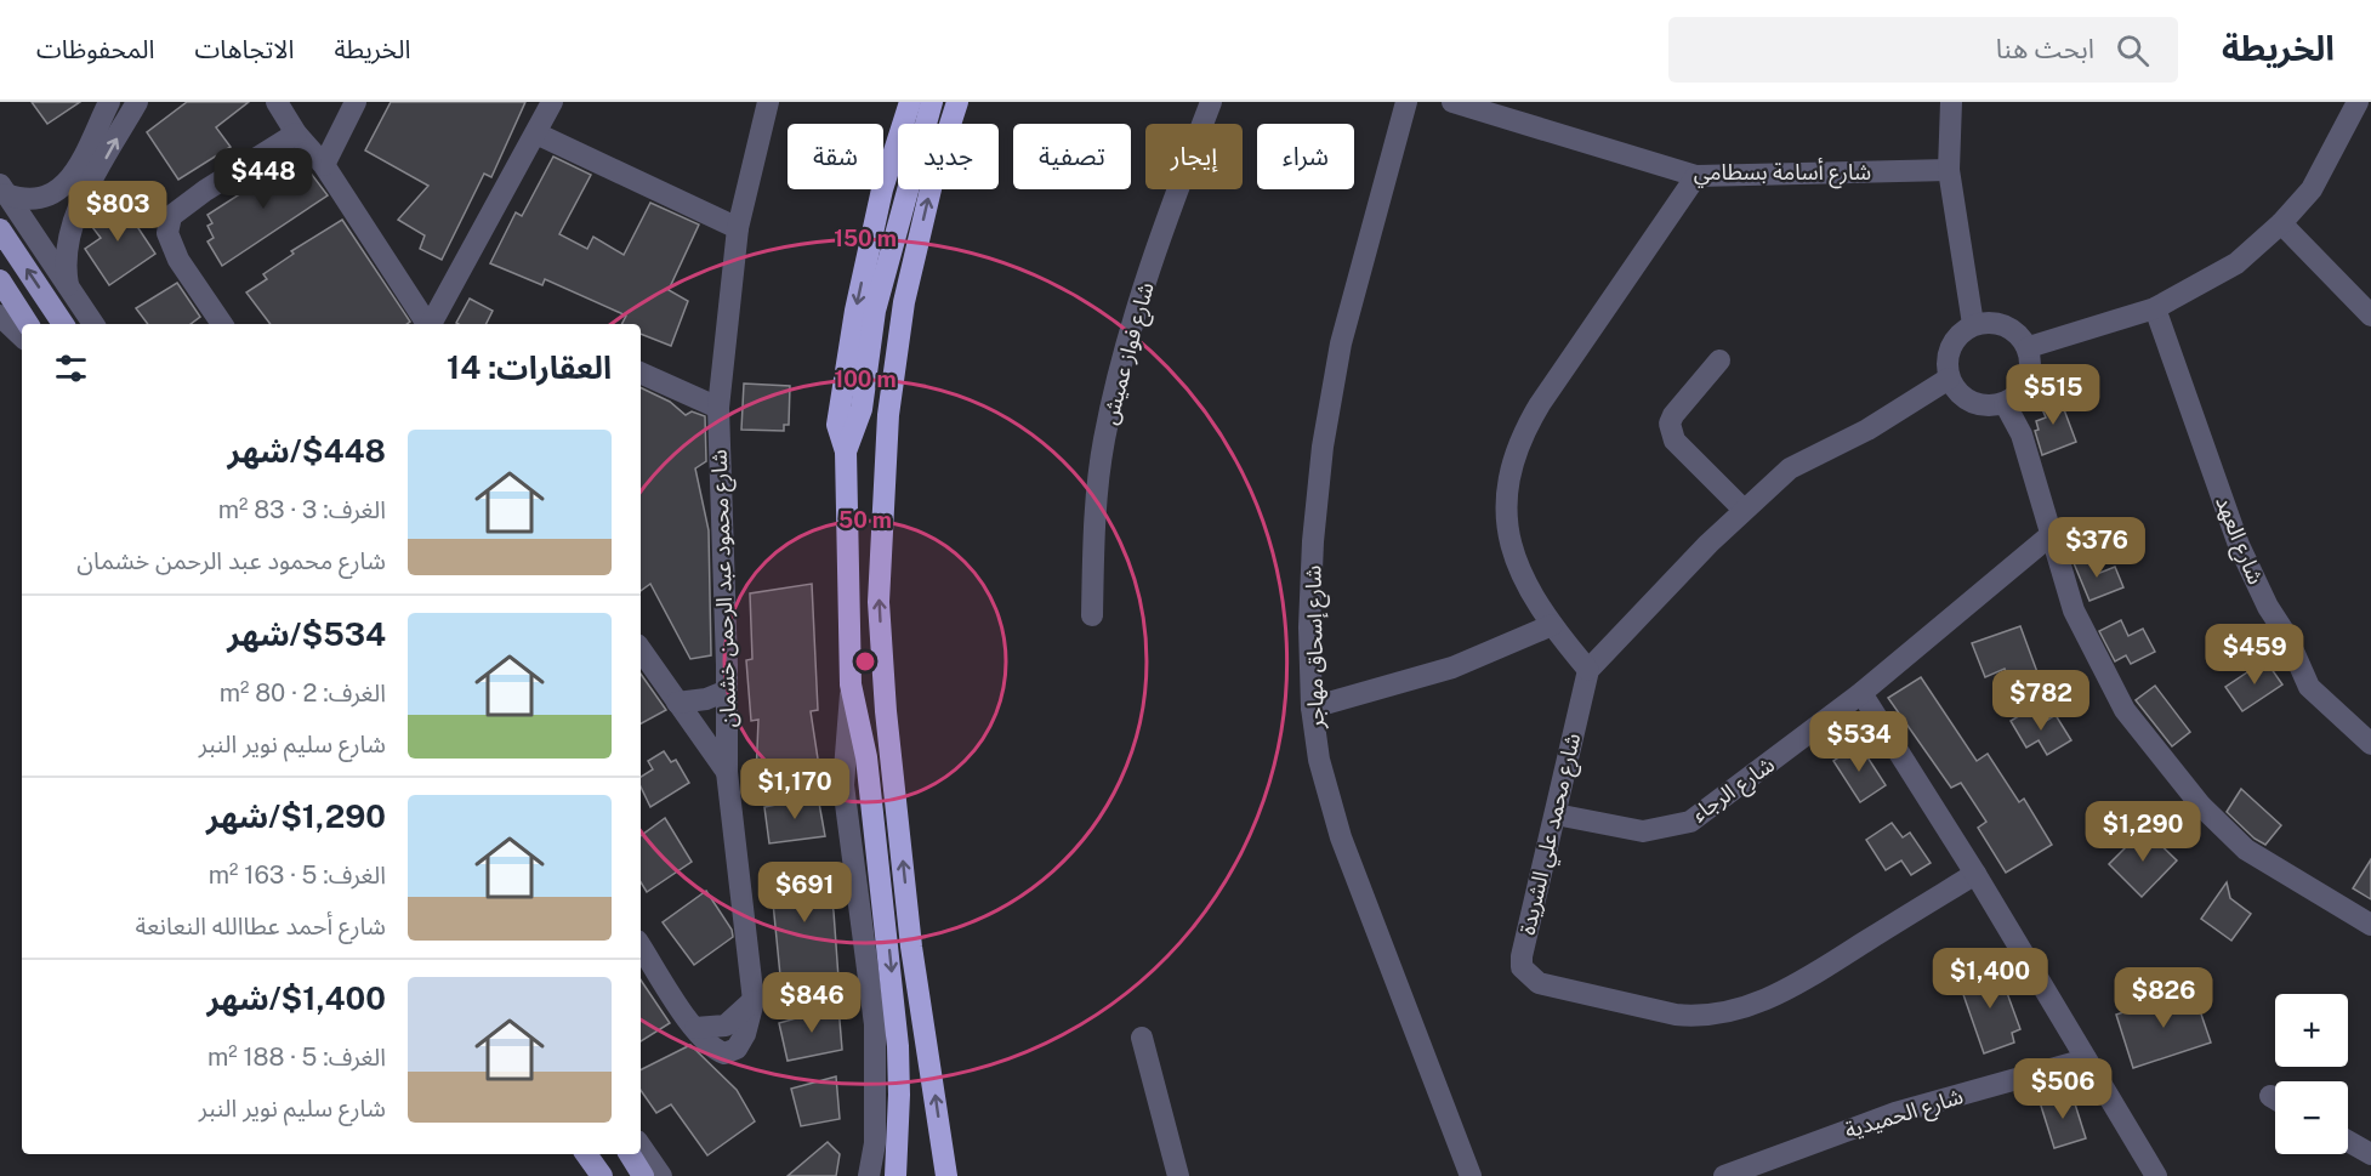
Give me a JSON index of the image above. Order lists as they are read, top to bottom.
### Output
{
  "streets": {
    "street": [
      "شارع أسامة بسطامي",
      "شارع فواز عميش",
      "شارع العهد",
      "شارع محمود عبد الرحمن خشمان",
      "شارع إسحاق مهاجر",
      "شارع الرجاء",
      "شارع محمد علي الشريدة",
      "شارع الحميدية"
    ]
  },
  "crossings": [
    ["شارع الرجاء", "شارع محمد علي الشريدة"]
  ],
  "page": {
    "header": "الخريطة",
    "search": "ابحث هنا",
    "nav": ["الخريطة", "الاتجاهات", "المحفوظات"],
    "chip": [
      "شراء",
      "إيجار",
      "تصفية",
      "جديد",
      "شقة"
    ],
    "price": [
      "$448",
      "$803",
      "$515",
      "$376",
      "$459",
      "$782",
      "$534",
      "$1,170",
      "$1,290",
      "$691",
      "$1,400",
      "$826",
      "$846",
      "$506"
    ],
    "heading": "العقارات: 14",
    "list": [
      {
        "name": "$448/شهر",
        "note": "الغرف: 3 · 83 m² · شارع محمود عبد الرحمن خشمان"
      },
      {
        "name": "$534/شهر",
        "note": "الغرف: 2 · 80 m² · شارع سليم نوير النبر"
      },
      {
        "name": "$1,290/شهر",
        "note": "الغرف: 5 · 163 m² · شارع أحمد عطاالله النعانعة"
      },
      {
        "name": "$1,400/شهر",
        "note": "الغرف: 5 · 188 m² · شارع سليم نوير النبر"
      }
    ],
    "map_buttons": ["+", "−"]
  },
  "rings": ["150 m", "100 m", "50 m"]
}
